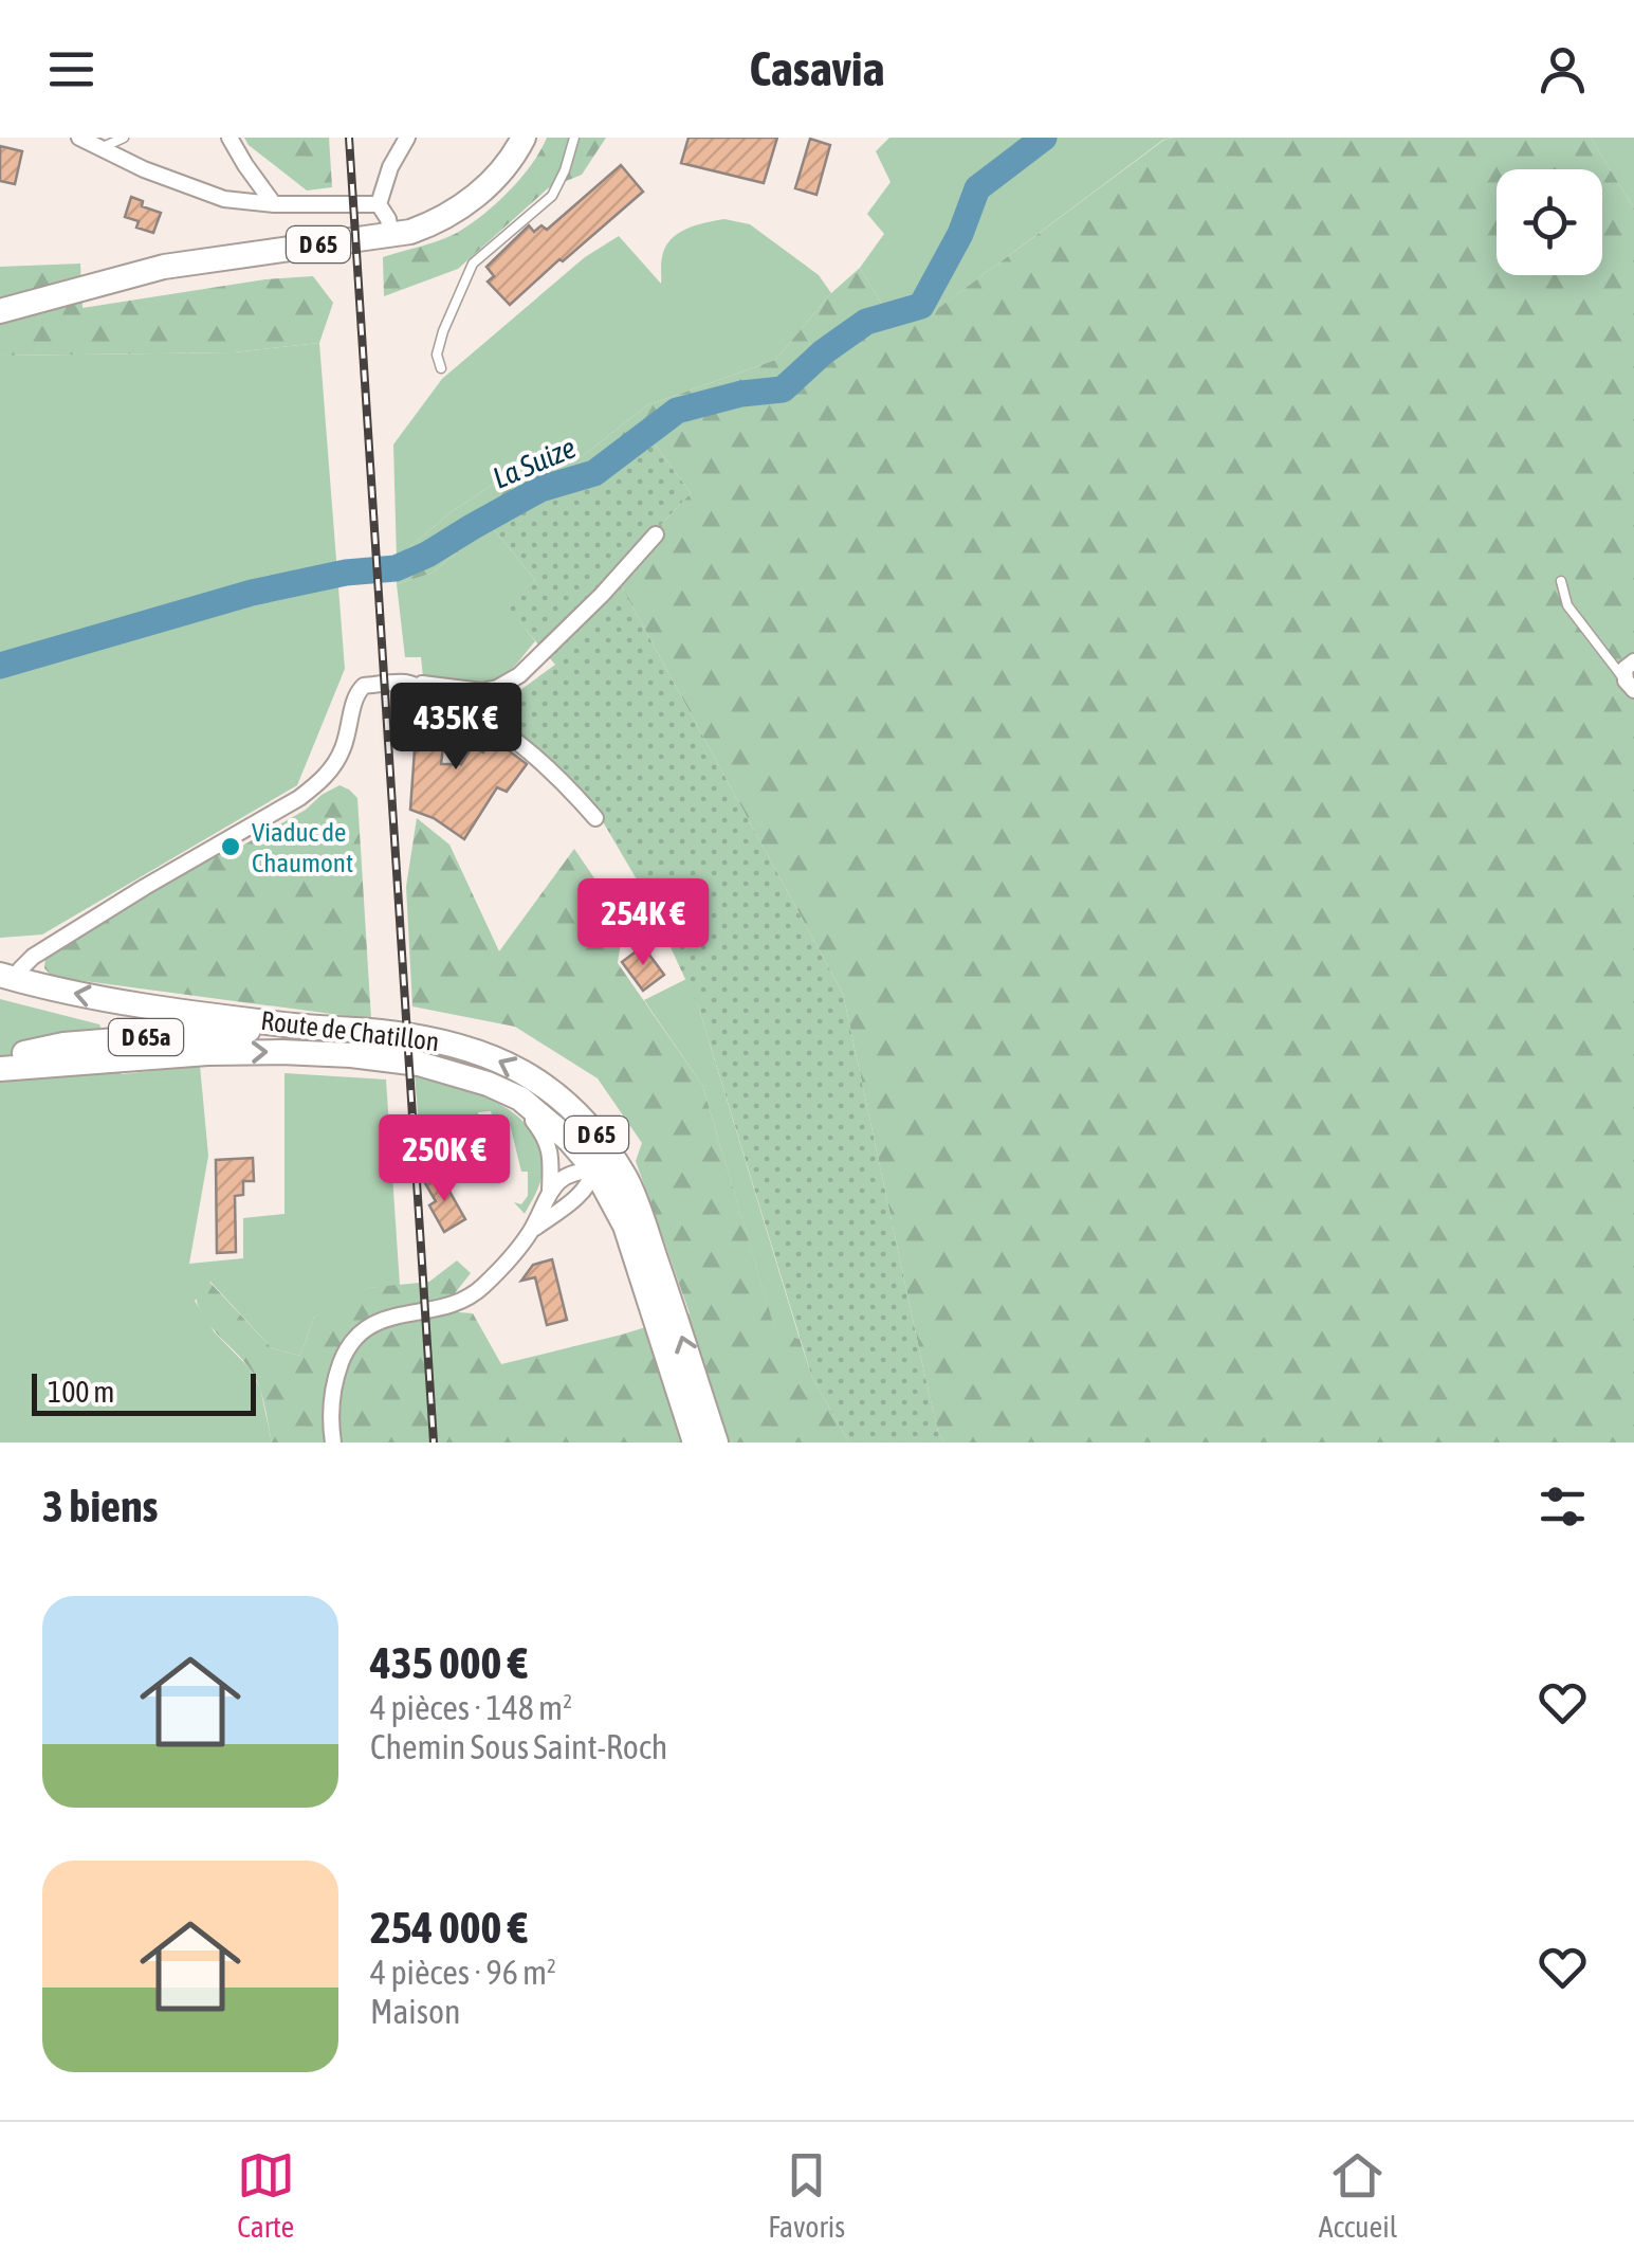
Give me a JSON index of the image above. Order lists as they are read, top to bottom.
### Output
{
  "streets": {
    "main road": ["D 65", "Route de Chatillon", "D 65a"]
  },
  "crossings": [
    ["Route de Chatillon", "D 65a"]
  ],
  "water": ["La Suize"],
  "places": ["Viaduc de Chaumont"],
  "scale_bar": "100 m",
  "page": {
    "header": "Casavia",
    "price": ["435K €", "254K €", "250K €"],
    "scale": "100 m",
    "heading": "3 biens",
    "list": [
      {
        "name": "435 000 €",
        "note": "4 pièces · 148 m² · Chemin Sous Saint-Roch"
      },
      {
        "name": "254 000 €",
        "note": "4 pièces · 96 m² · Maison"
      }
    ],
    "tabs": ["Carte", "Favoris", "Accueil"]
  }
}
